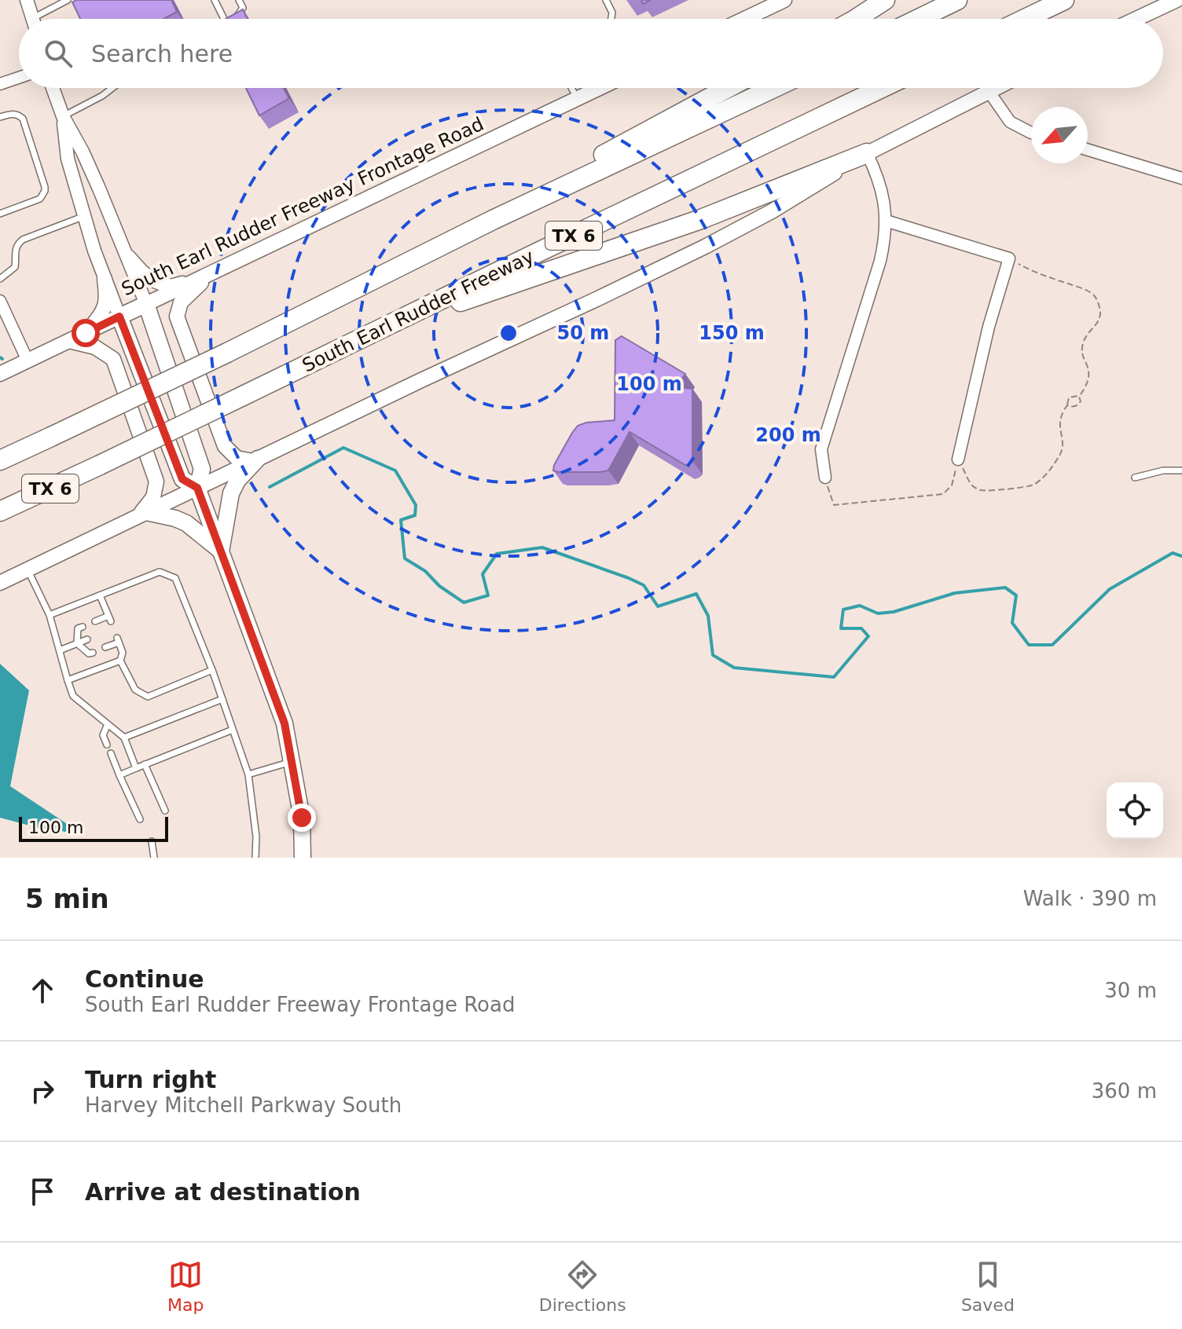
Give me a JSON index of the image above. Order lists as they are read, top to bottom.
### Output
{
  "streets": {
    "highway": ["TX 6", "South Earl Rudder Freeway"],
    "main road": ["South Earl Rudder Freeway Frontage Road"]
  },
  "scale_bar": "100 m",
  "north": "bottom left",
  "page": {
    "search": "Search here",
    "scale": "100 m",
    "heading": ["5 min", "Walk · 390 m"],
    "list": [
      ["Continue", "South Earl Rudder Freeway Frontage Road", "30 m"],
      ["Turn right", "Harvey Mitchell Parkway South", "360 m"],
      "Arrive at destination"
    ],
    "nav": ["Map", "Directions", "Saved"]
  },
  "rings": [
    "50 m",
    "150 m",
    "100 m",
    "200 m"
  ]
}
